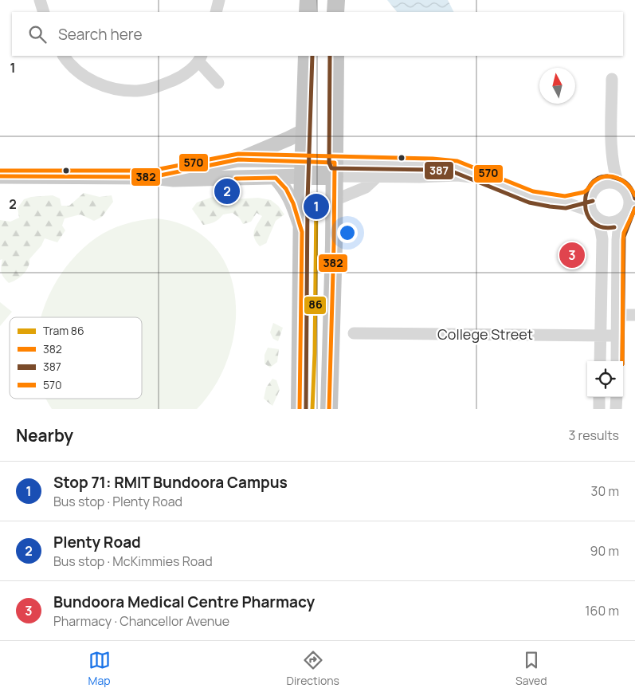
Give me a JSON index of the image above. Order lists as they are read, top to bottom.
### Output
{
  "streets": {
    "street": ["College Street"]
  },
  "lines": [
    "transit line 387",
    "transit line 570",
    "transit line 382",
    "tram line 86"
  ],
  "legend": [
    "Tram 86",
    "382",
    "387",
    "570"
  ],
  "north": "top",
  "page": {
    "search": "Search here",
    "pins": ["2", "1", "3"],
    "heading": ["Nearby", "3 results"],
    "list": [
      {
        "mark": "1",
        "name": "Stop 71: RMIT Bundoora Campus",
        "note": "Bus stop · Plenty Road",
        "value": "30 m"
      },
      {
        "mark": "2",
        "name": "Plenty Road",
        "note": "Bus stop · McKimmies Road",
        "value": "90 m"
      },
      {
        "mark": "3",
        "name": "Bundoora Medical Centre Pharmacy",
        "note": "Pharmacy · Chancellor Avenue",
        "value": "160 m"
      }
    ],
    "nav": ["Map", "Directions", "Saved"]
  },
  "grid": {
    "rows": ["1", "2"]
  }
}
